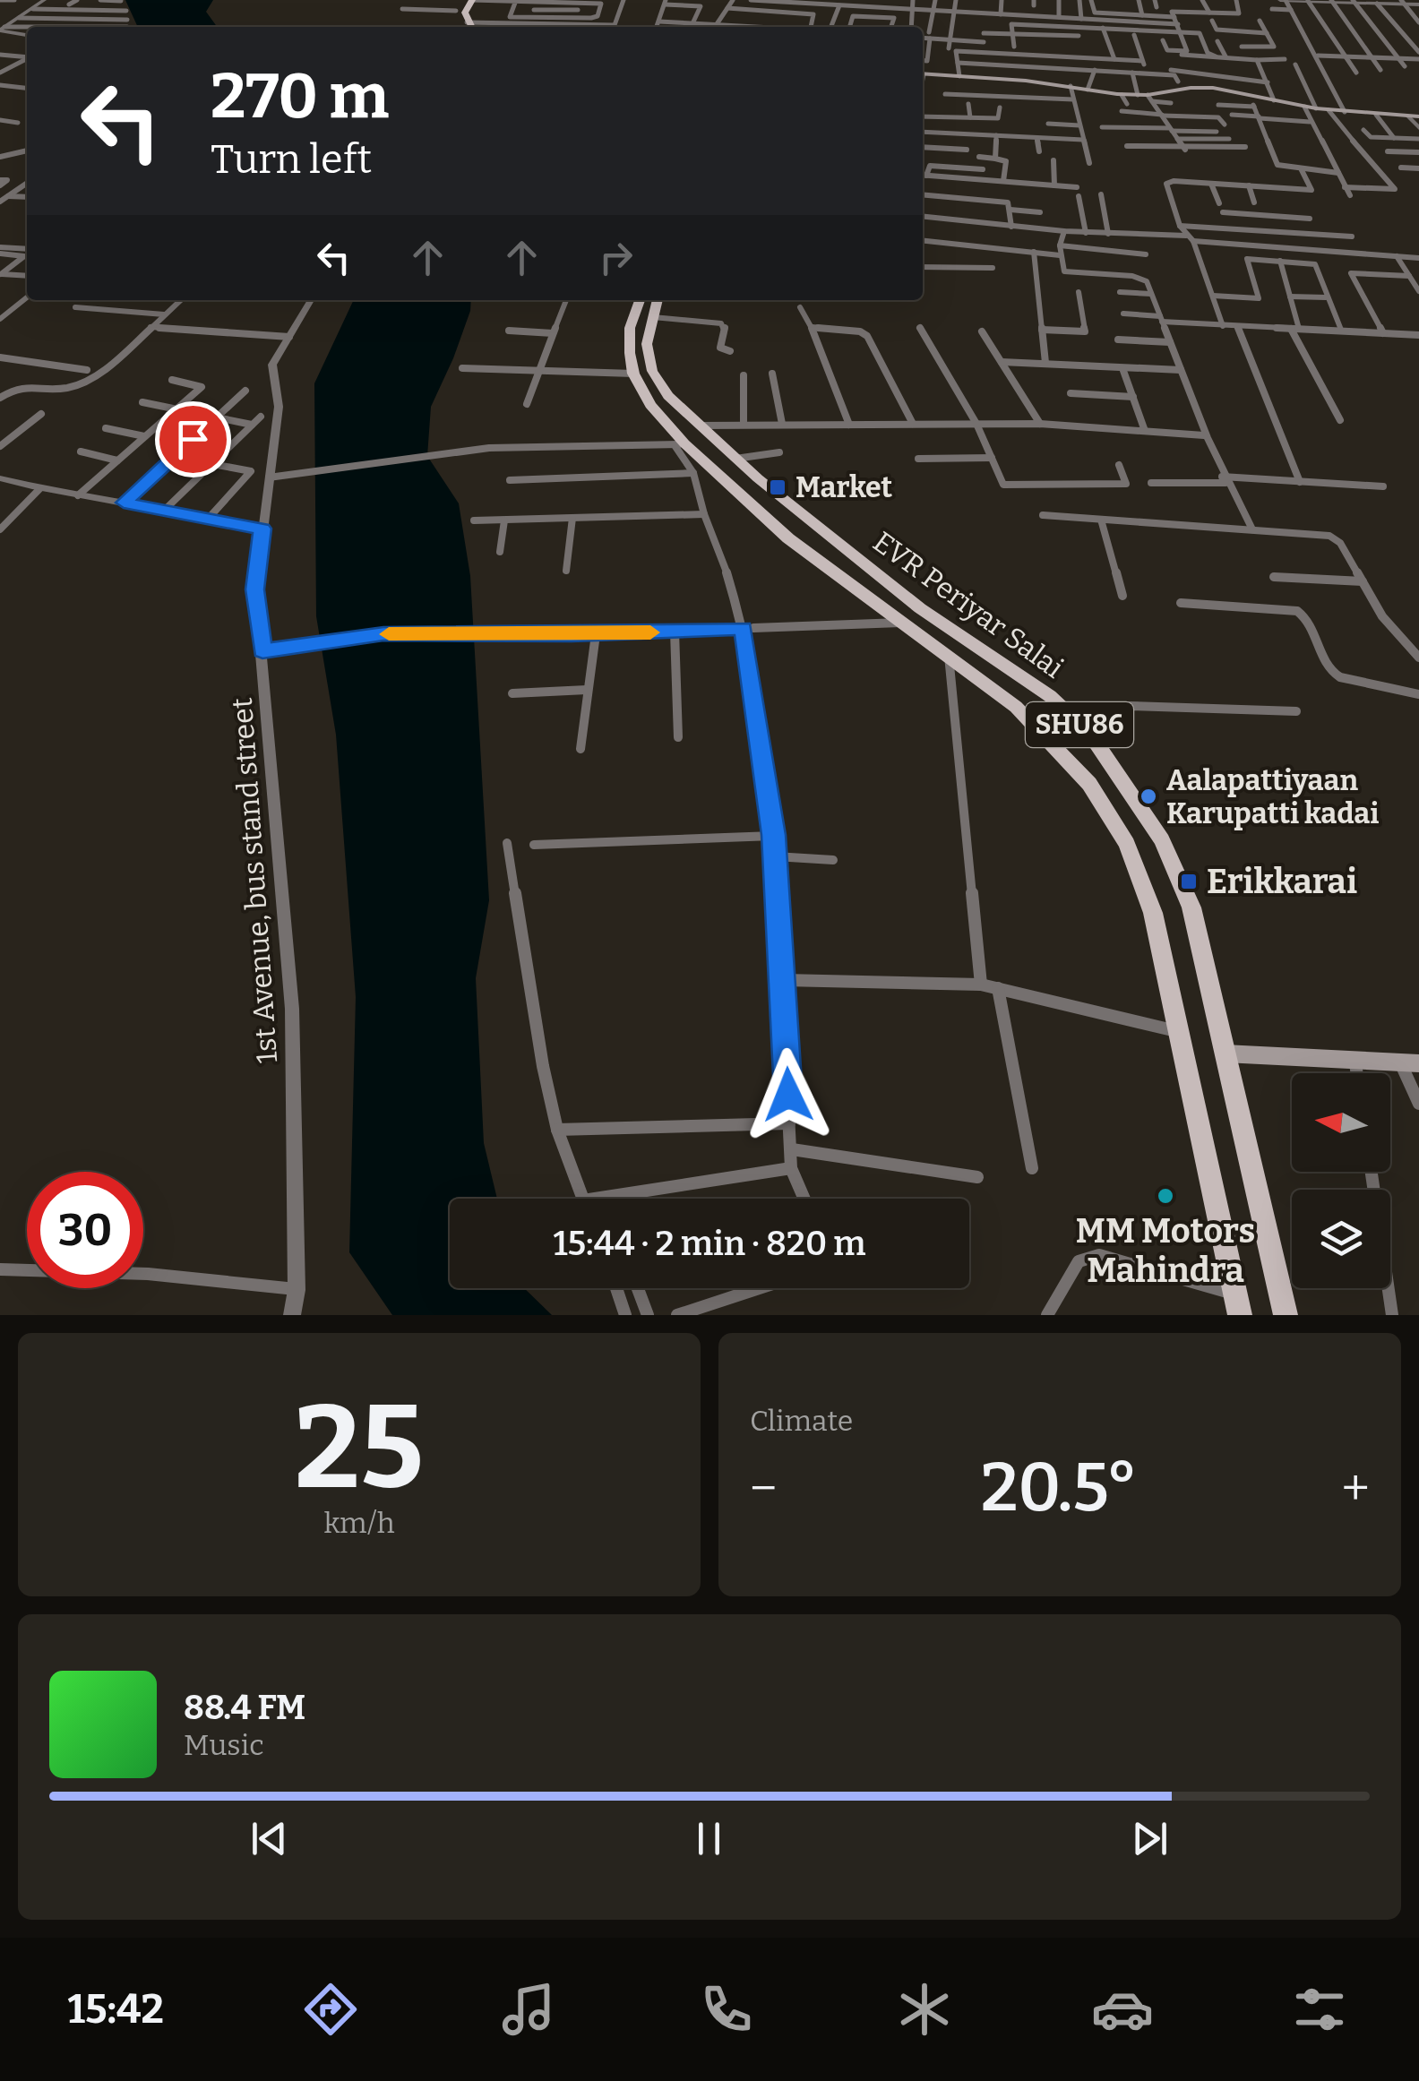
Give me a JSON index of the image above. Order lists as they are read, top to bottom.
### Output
{
  "streets": {
    "main road": ["EVR Periyar Salai", "SHU86"],
    "street": ["1st Avenue, bus stand street"]
  },
  "places": {
    "transit": ["Market", "Erikkarai"],
    "other": ["Aalapattiyaan Karupatti kadai", "MM Motors Mahindra"]
  },
  "north": "left",
  "page": {
    "turn": ["270 m", "Turn left"],
    "limit": "30",
    "trip": "15:44 · 2 min · 820 m",
    "tile": [
      ["25", "km/h"],
      "Climate"
    ],
    "heat": ["−", "20.5°", "+"],
    "song": ["88.4 FM", "Music"],
    "tabs": "15:42"
  }
}
